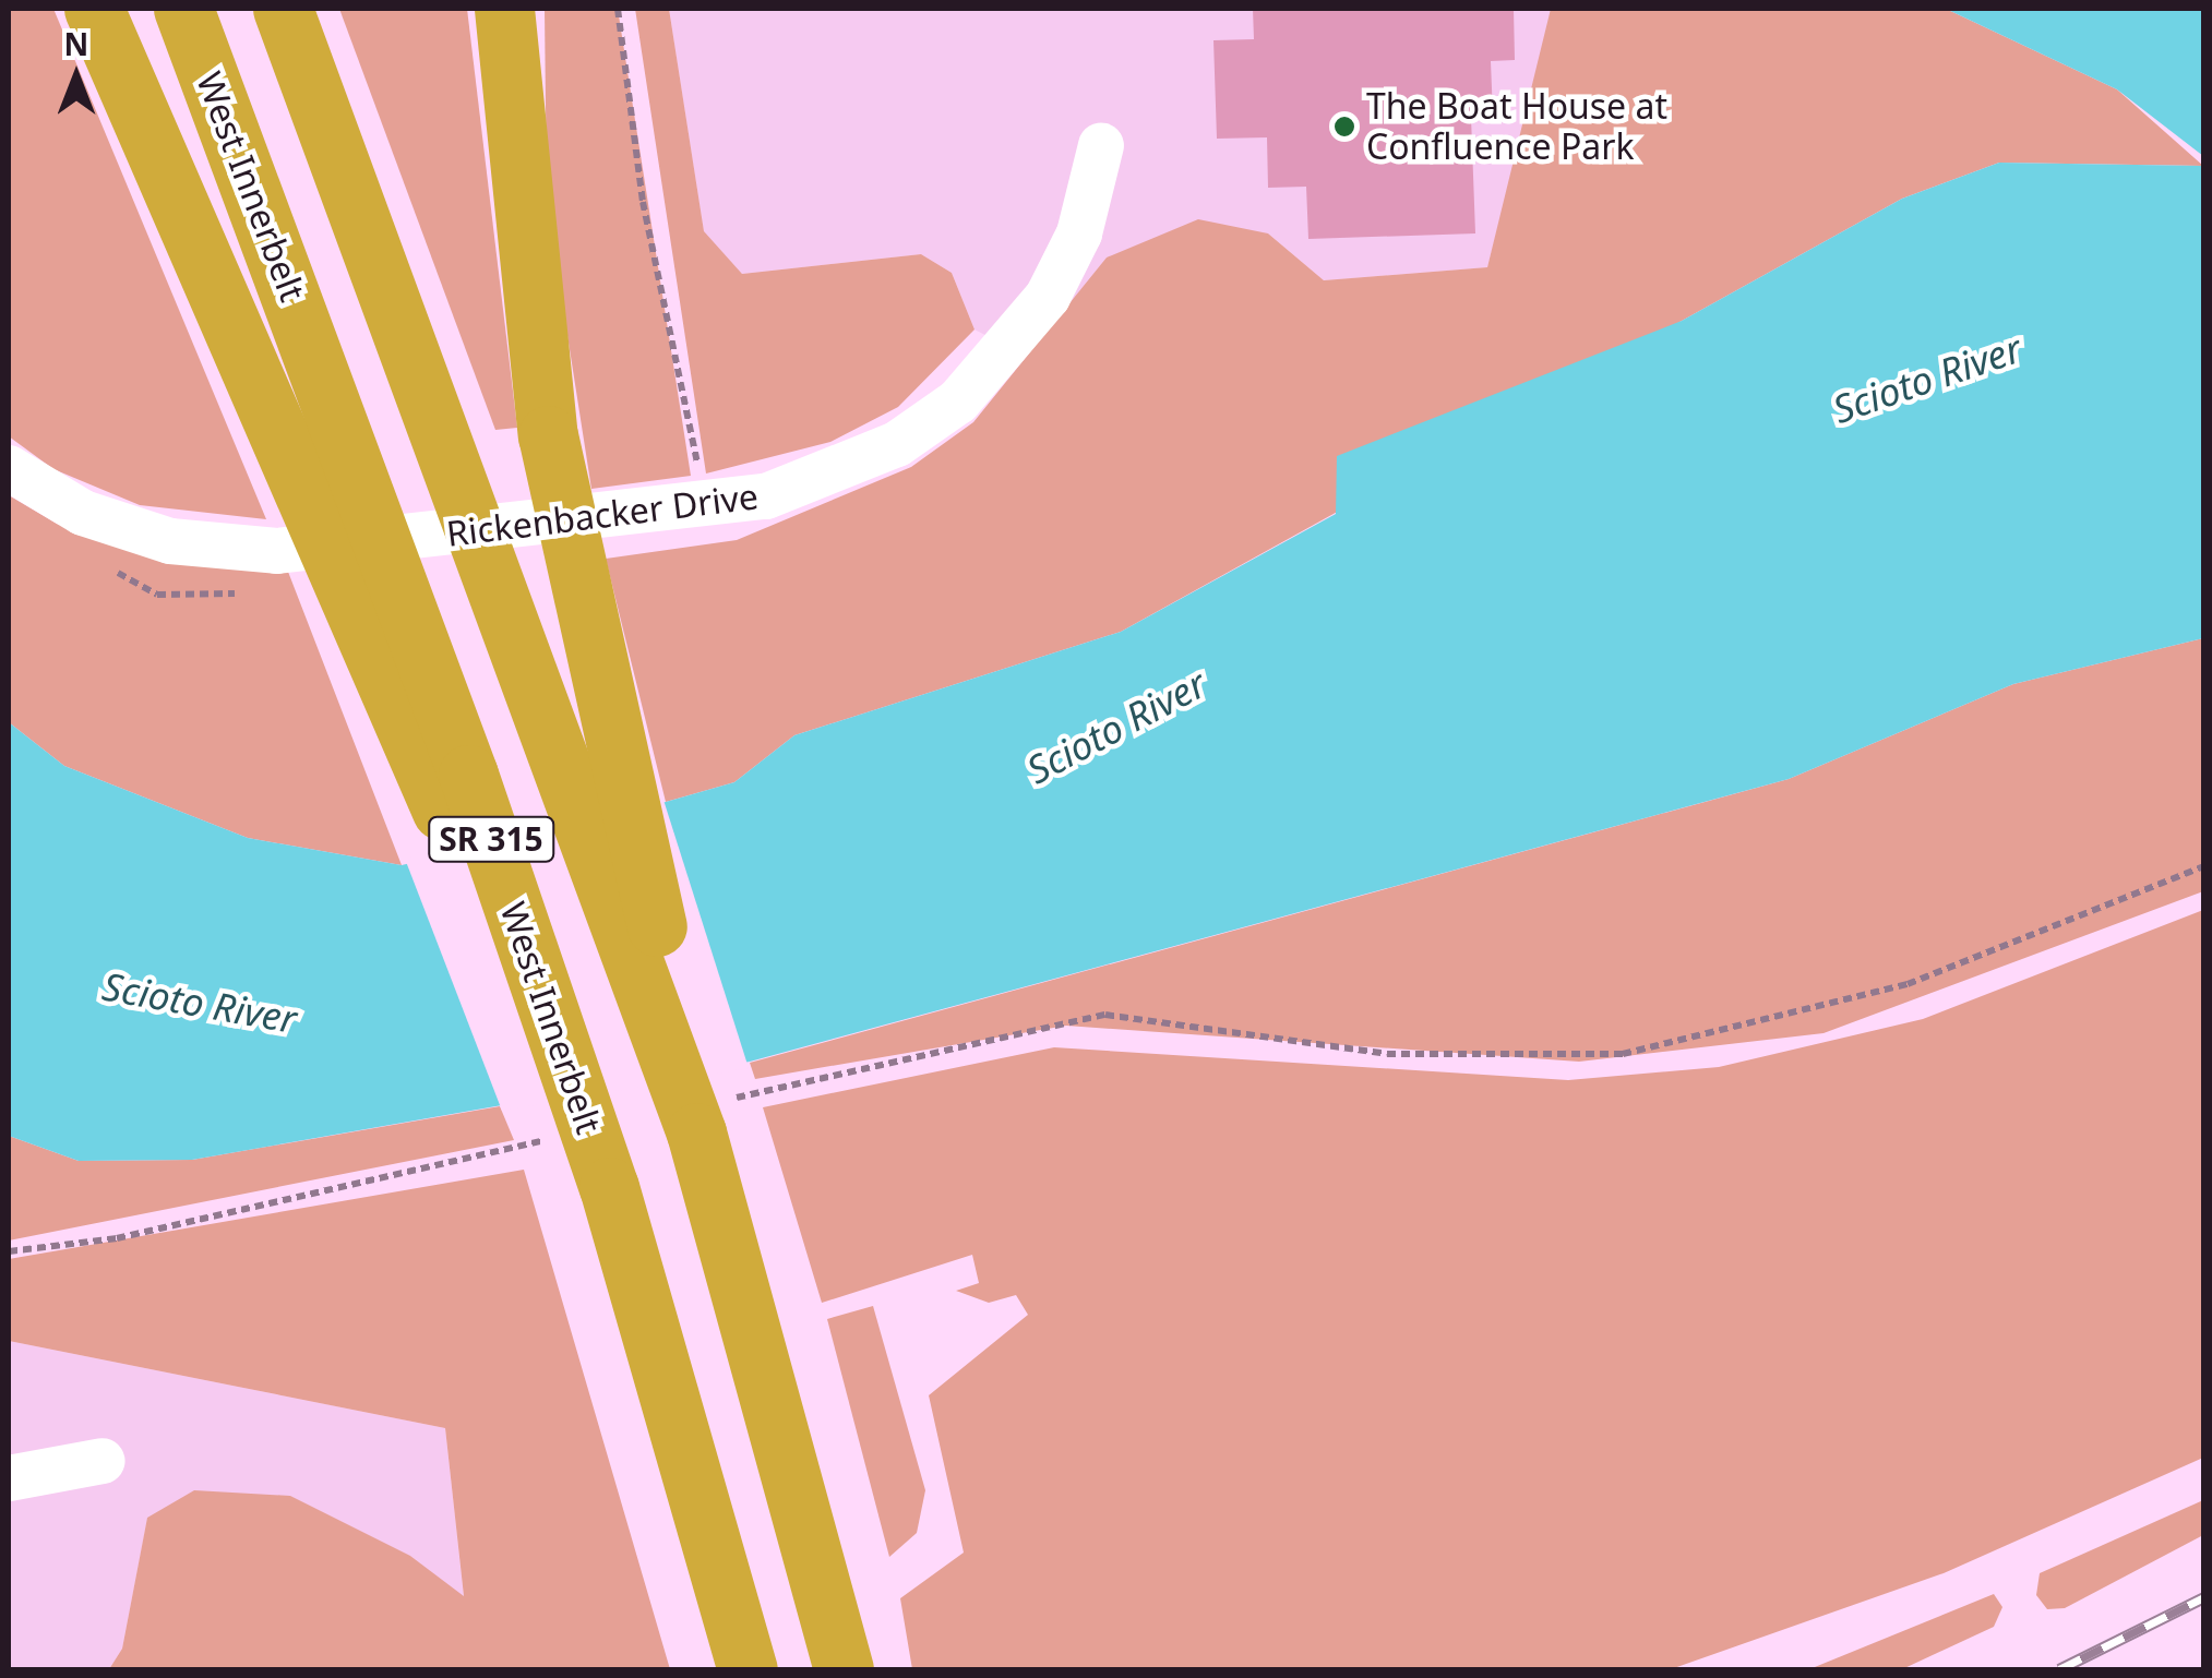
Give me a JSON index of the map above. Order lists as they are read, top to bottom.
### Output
{
  "streets": {
    "highway": ["West Innerbelt", "SR 315"],
    "street": ["Rickenbacker Drive"]
  },
  "water": ["Scioto River"],
  "places": ["The Boat House at Confluence Park"],
  "north": "top"
}
